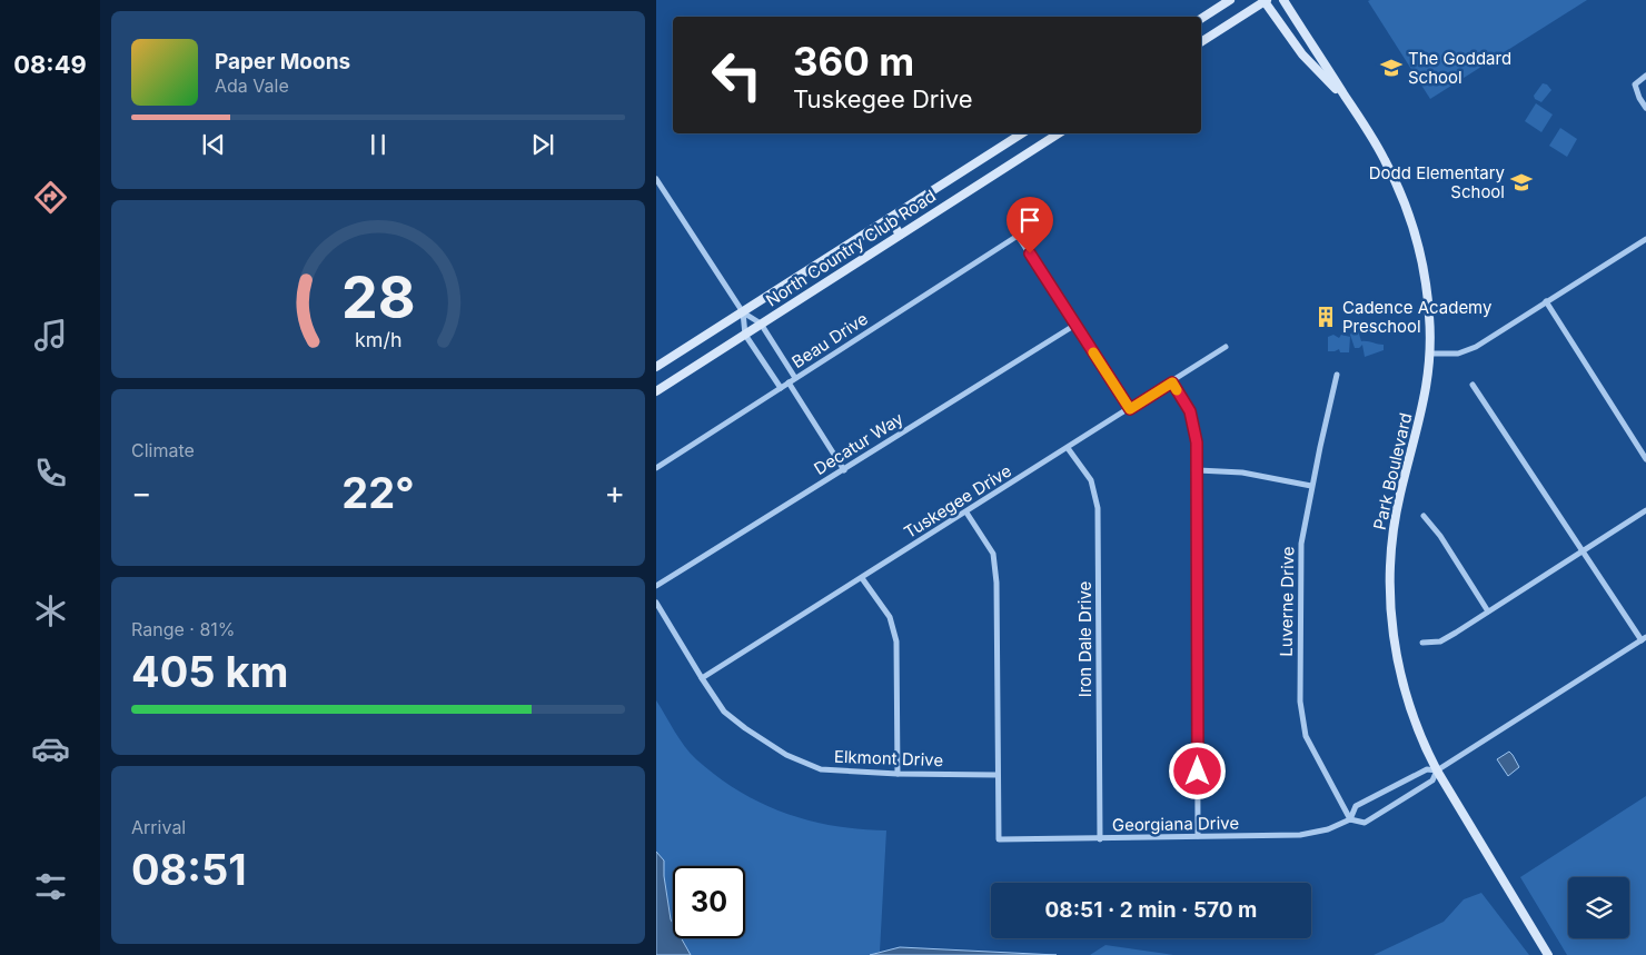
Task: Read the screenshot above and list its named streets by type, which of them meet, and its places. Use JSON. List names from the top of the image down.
{
  "streets": {
    "main road": ["North Country Club Road", "Park Boulevard"],
    "street": [
      "Beau Drive",
      "Decatur Way",
      "Tuskegee Drive",
      "Luverne Drive",
      "Iron Dale Drive",
      "Elkmont Drive",
      "Georgiana Drive"
    ]
  },
  "crossings": [
    ["Beau Drive", "Decatur Way"],
    ["Park Boulevard", "Georgiana Drive"],
    ["Tuskegee Drive", "Iron Dale Drive"],
    ["Tuskegee Drive", "Elkmont Drive"],
    ["Luverne Drive", "Georgiana Drive"],
    ["Iron Dale Drive", "Georgiana Drive"],
    ["Elkmont Drive", "Georgiana Drive"]
  ],
  "places": {
    "school or university": ["The Goddard School", "Dodd Elementary School"],
    "building": ["Cadence Academy Preschool"]
  },
  "page": {
    "tabs": "08:49",
    "turn": ["360 m", "Tuskegee Drive"],
    "song": ["Paper Moons", "Ada Vale"],
    "tile": [
      "Climate",
      ["Range · 81%", "405 km"],
      ["Arrival", "08:51"]
    ],
    "heat": ["−", "22°", "+"],
    "limit": "30",
    "trip": "08:51 · 2 min · 570 m",
    "gauge": ["28", "km/h"]
  }
}
